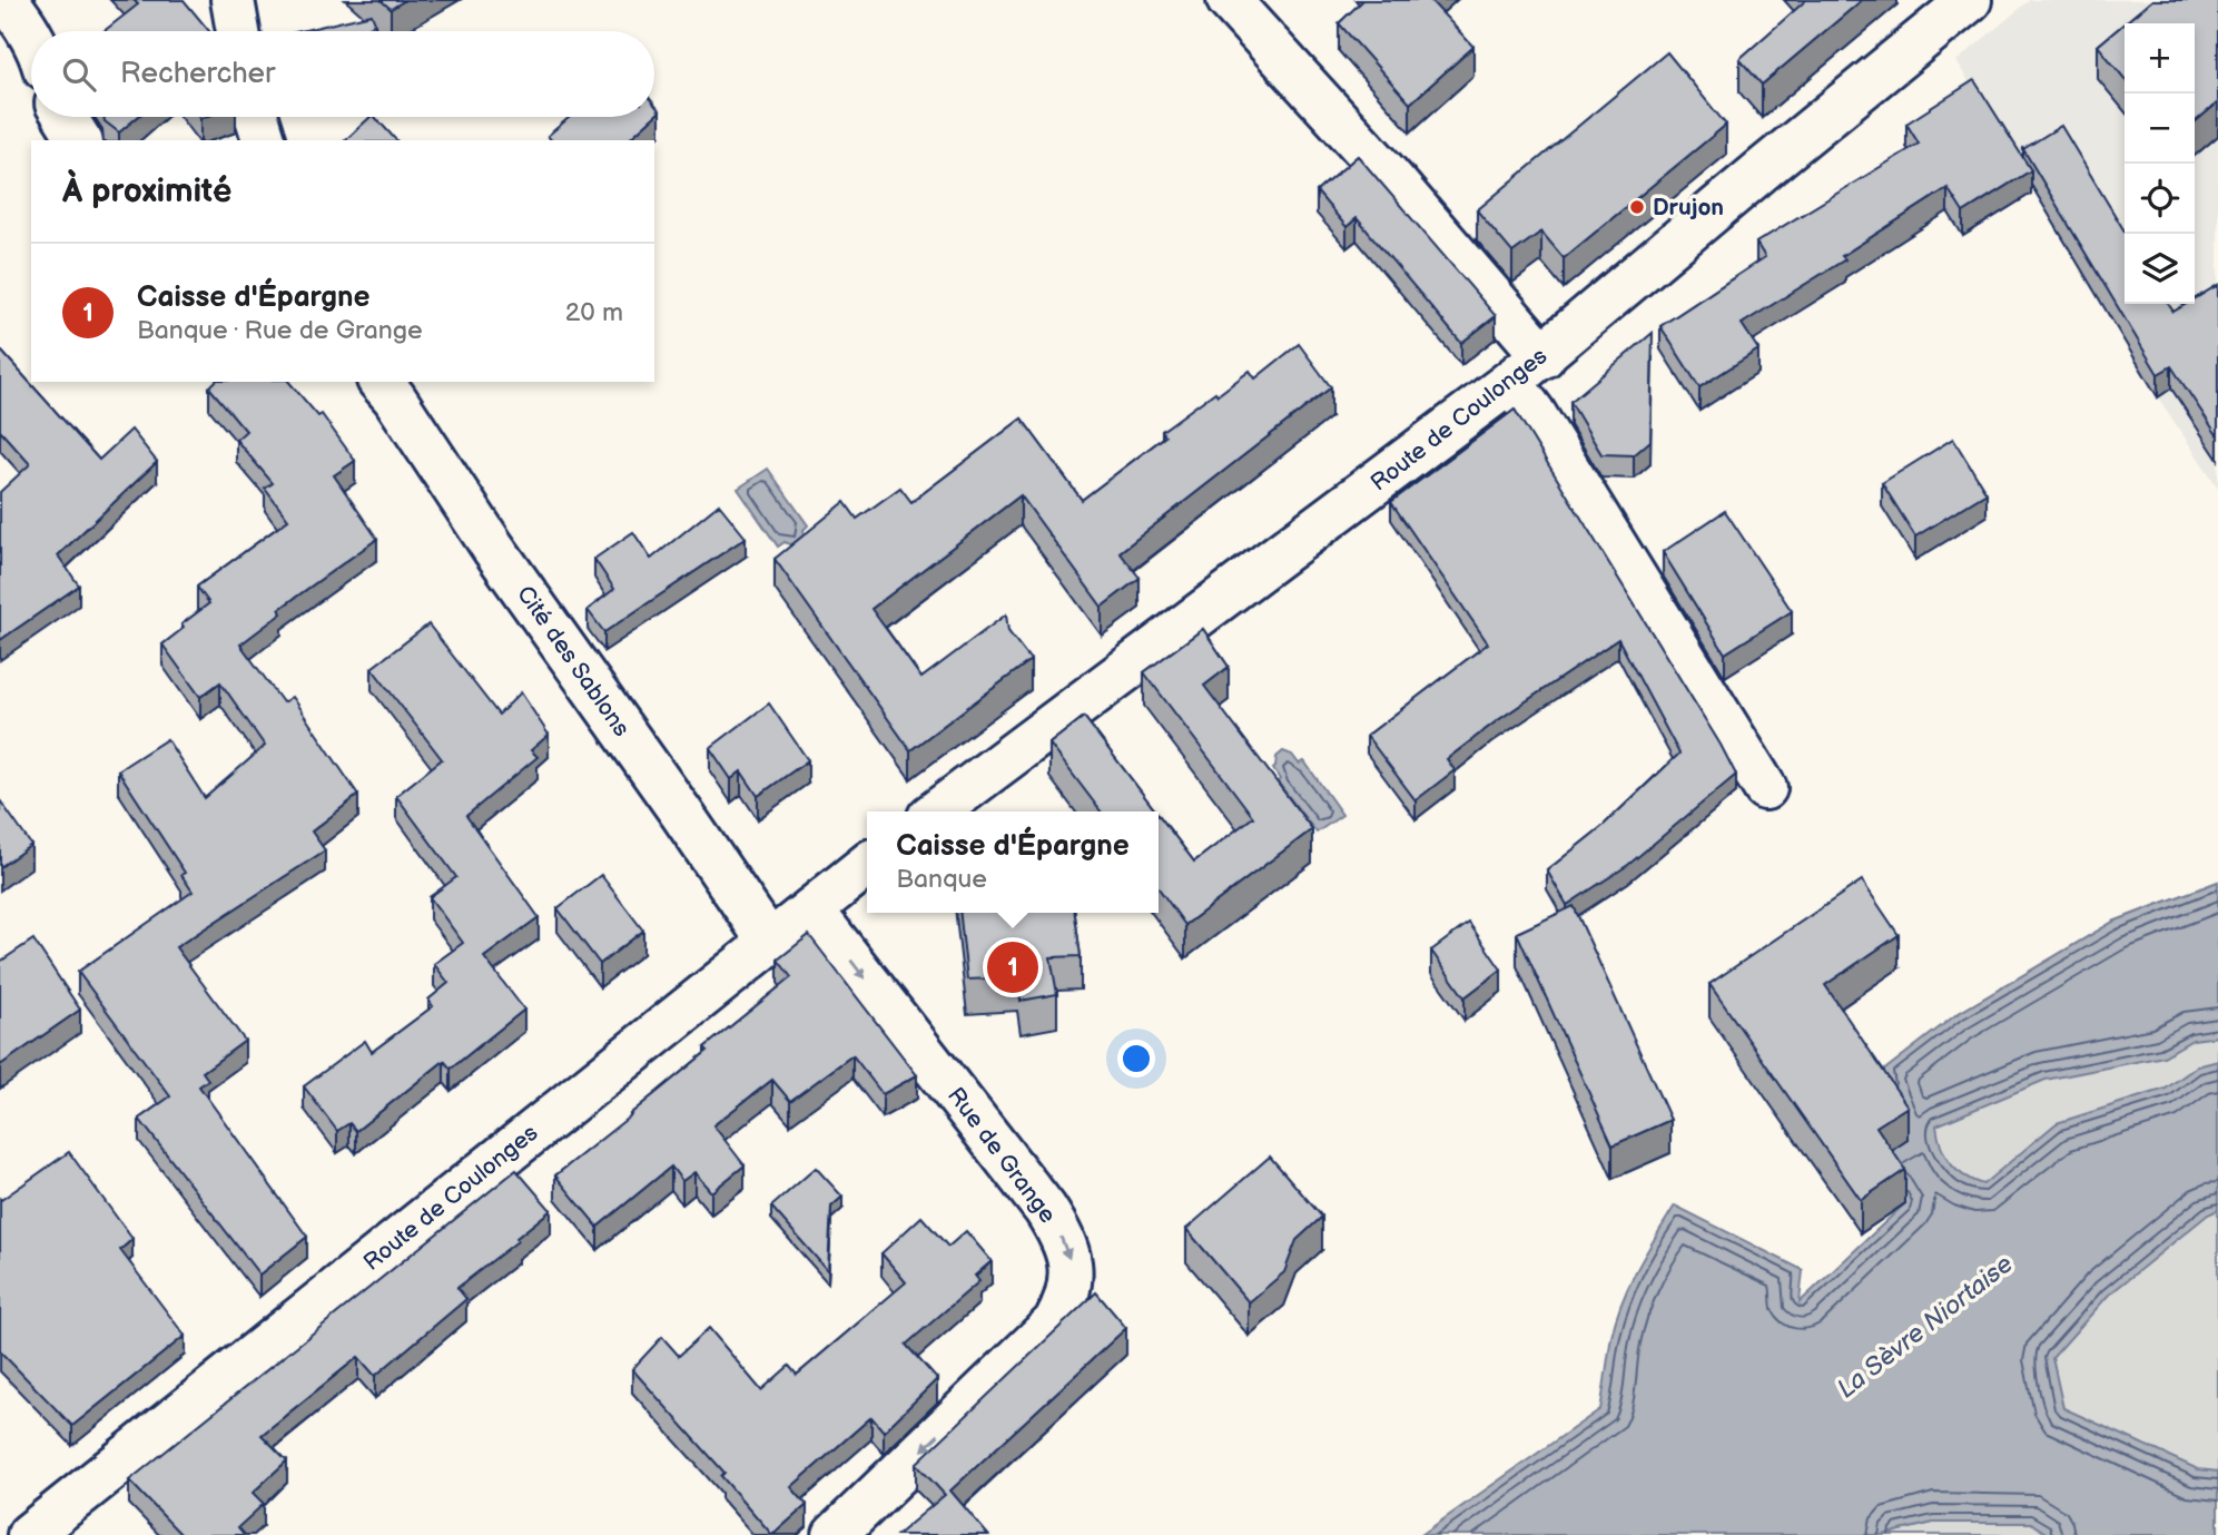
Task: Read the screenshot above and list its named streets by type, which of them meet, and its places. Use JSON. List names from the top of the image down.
{
  "streets": {
    "street": ["Route de Coulonges", "Cité des Sablons", "Rue de Grange"]
  },
  "crossings": [
    ["Route de Coulonges", "Cité des Sablons"],
    ["Route de Coulonges", "Rue de Grange"]
  ],
  "water": ["La Sèvre Niortaise"],
  "places": ["Drujon"],
  "page": {
    "map_buttons": ["+", "−"],
    "search": "Rechercher",
    "heading": "À proximité",
    "list": [
      {
        "mark": "1",
        "name": "Caisse d'Épargne",
        "note": "Banque · Rue de Grange",
        "value": "20 m"
      }
    ],
    "popup": ["Caisse d'Épargne", "Banque"],
    "pins": "1"
  }
}
